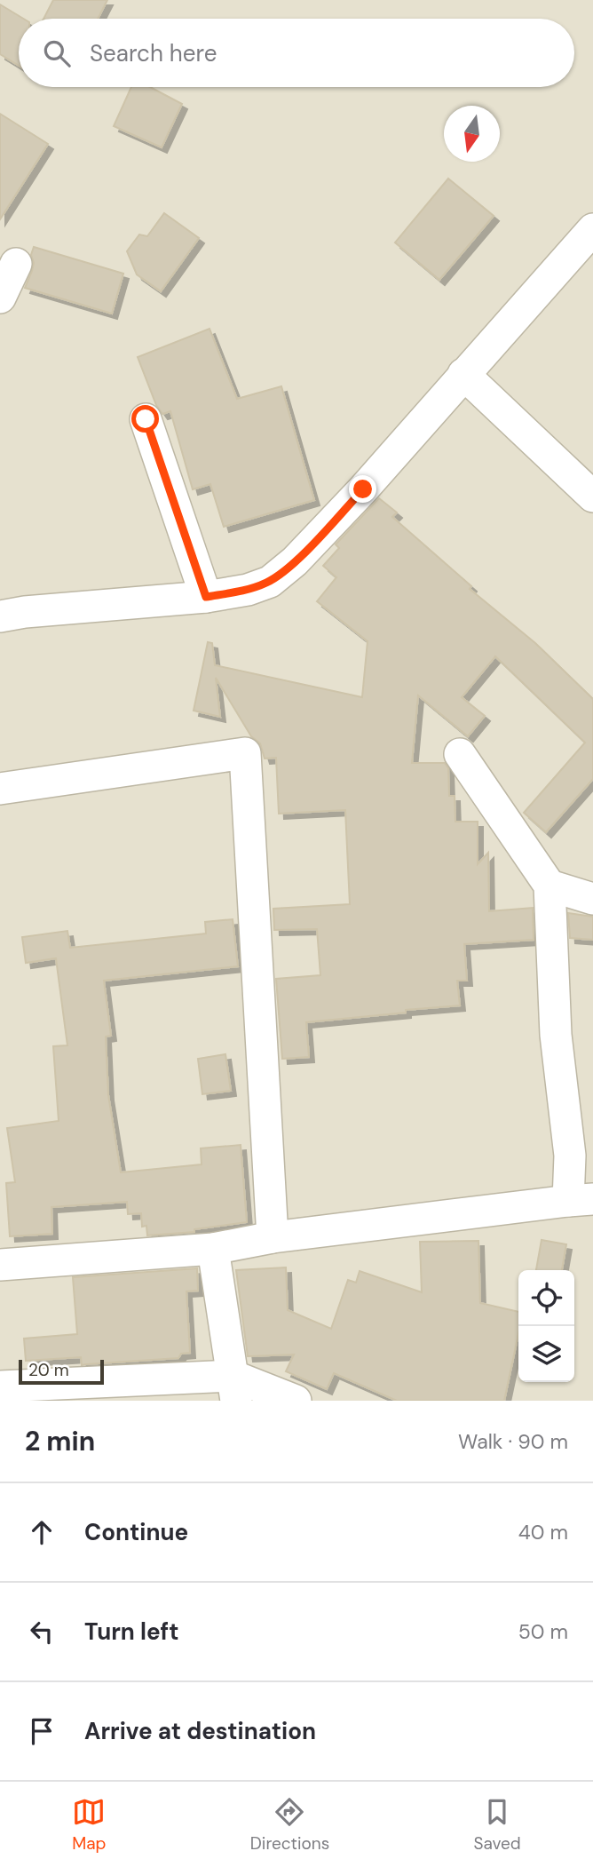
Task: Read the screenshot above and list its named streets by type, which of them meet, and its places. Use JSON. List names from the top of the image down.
{
  "scale_bar": "20 m",
  "north": "bottom",
  "page": {
    "search": "Search here",
    "scale": "20 m",
    "heading": ["2 min", "Walk · 90 m"],
    "list": [
      ["Continue", "40 m"],
      ["Turn left", "50 m"],
      "Arrive at destination"
    ],
    "nav": ["Map", "Directions", "Saved"]
  }
}
